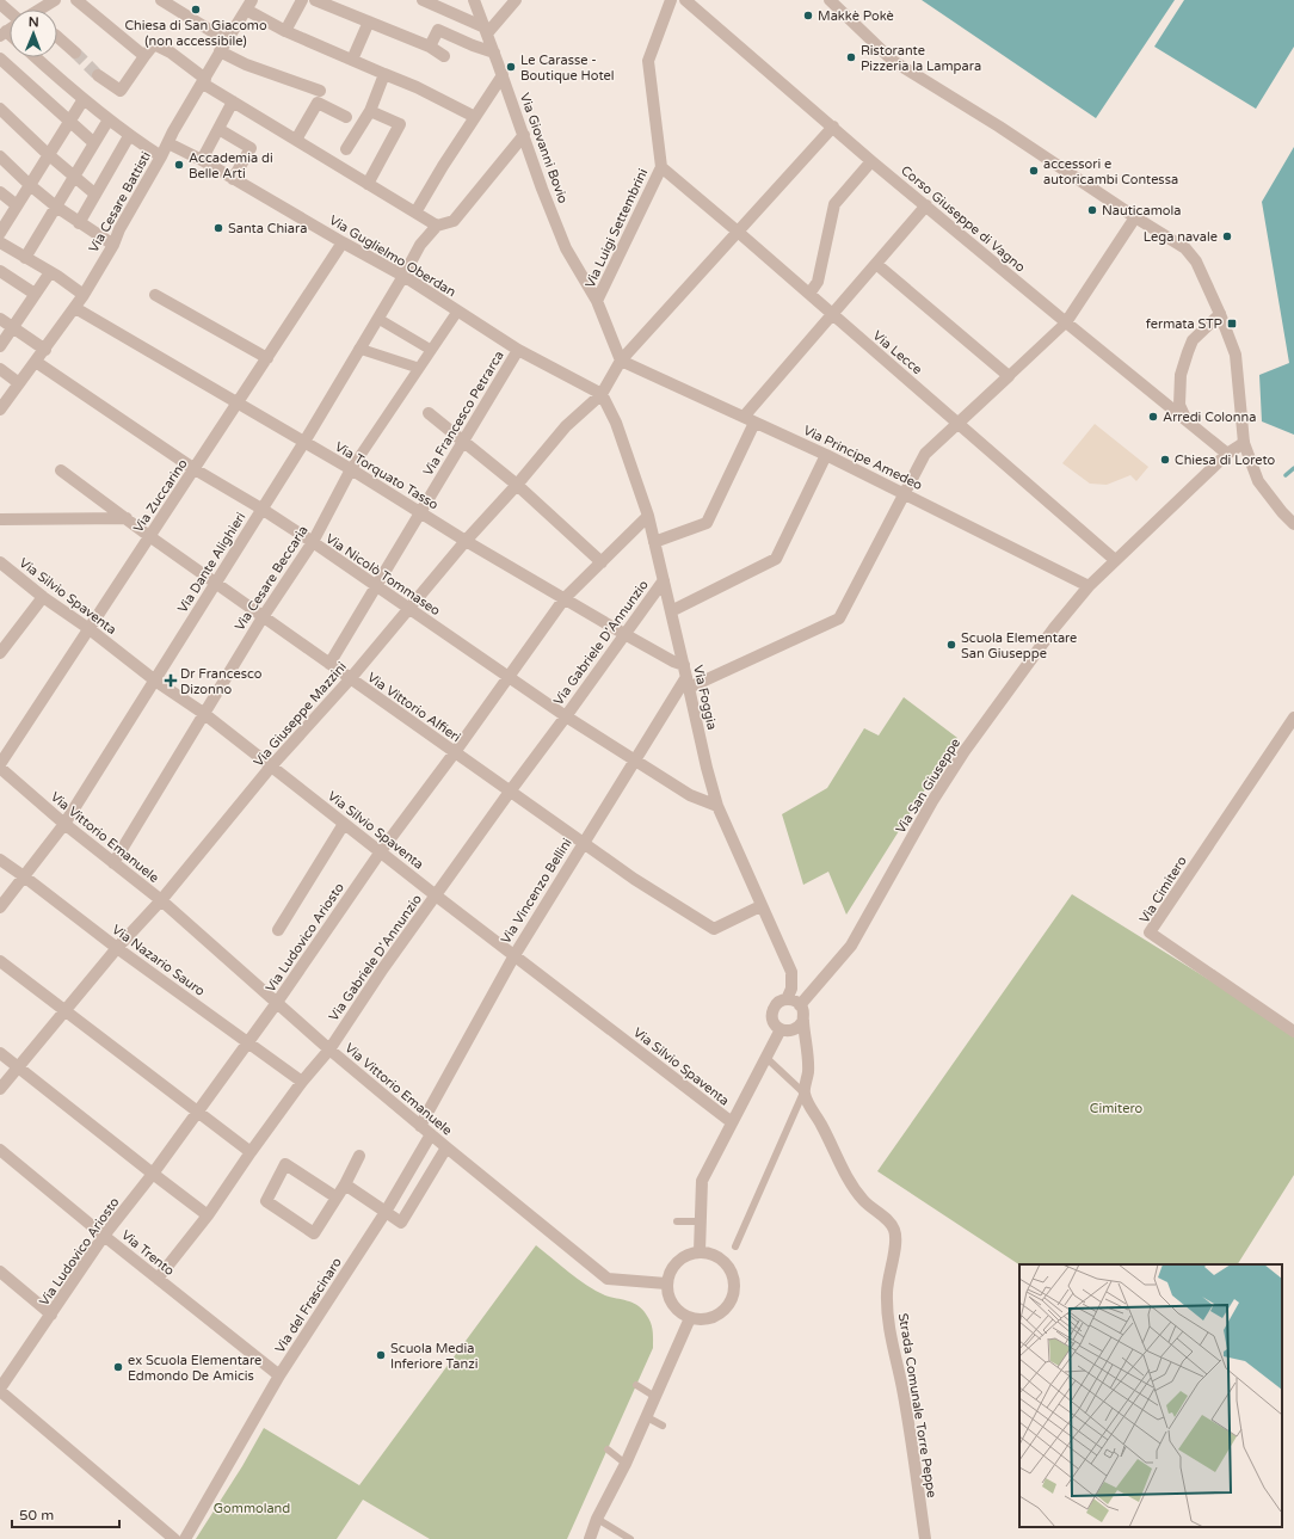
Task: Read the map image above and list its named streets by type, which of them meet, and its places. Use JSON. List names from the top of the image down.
{
  "streets": {
    "street": [
      "Via Giovanni Bovio",
      "Via Cesare Battisti",
      "Corso Giuseppe di Vagno",
      "Via Luigi Settembrini",
      "Via Guglielmo Oberdan",
      "Via Lecce",
      "Via Francesco Petrarca",
      "Via Principe Amedeo",
      "Via Torquato Tasso",
      "Via Zuccarino",
      "Via Dante Alighieri",
      "Via Nicolò Tommaseo",
      "Via Cesare Beccaria",
      "Via Silvio Spaventa",
      "Via Gabriele D'Annunzio",
      "Via Foggia",
      "Via Vittorio Alfieri",
      "Via Giuseppe Mazzini",
      "Via San Giuseppe",
      "Via Vittorio Emanuele",
      "Via Cimitero",
      "Via Vincenzo Bellini",
      "Via Ludovico Ariosto",
      "Via Nazario Sauro",
      "Via Trento",
      "Via del Frascinaro",
      "Strada Comunale Torre Peppe"
    ]
  },
  "crossings": [
    ["Via Giovanni Bovio", "Via Luigi Settembrini"],
    ["Via Giovanni Bovio", "Via Principe Amedeo"],
    ["Via Giovanni Bovio", "Via Giuseppe Mazzini"],
    ["Via Cesare Battisti", "Via Guglielmo Oberdan"],
    ["Via Cesare Battisti", "Via Torquato Tasso"],
    ["Via Cesare Battisti", "Via Nicolò Tommaseo"],
    ["Corso Giuseppe di Vagno", "Via Giuseppe Mazzini"],
    ["Corso Giuseppe di Vagno", "Via San Giuseppe"],
    ["Via Luigi Settembrini", "Via Lecce"],
    ["Via Guglielmo Oberdan", "Via Francesco Petrarca"],
    ["Via Guglielmo Oberdan", "Via Zuccarino"],
    ["Via Guglielmo Oberdan", "Via Dante Alighieri"],
    ["Via Guglielmo Oberdan", "Via Cesare Beccaria"],
    ["Via Guglielmo Oberdan", "Via Foggia"],
    ["Via Guglielmo Oberdan", "Via Giuseppe Mazzini"],
    ["Via Lecce", "Via Giuseppe Mazzini"],
    ["Via Lecce", "Via San Giuseppe"],
    ["Via Francesco Petrarca", "Via Torquato Tasso"],
    ["Via Francesco Petrarca", "Via Nicolò Tommaseo"],
    ["Via Francesco Petrarca", "Via Vittorio Alfieri"],
    ["Via Principe Amedeo", "Via Giuseppe Mazzini"],
    ["Via Principe Amedeo", "Via San Giuseppe"],
    ["Via Torquato Tasso", "Via Zuccarino"],
    ["Via Torquato Tasso", "Via Dante Alighieri"],
    ["Via Torquato Tasso", "Via Cesare Beccaria"],
    ["Via Torquato Tasso", "Via Gabriele D'Annunzio"],
    ["Via Torquato Tasso", "Via Foggia"],
    ["Via Torquato Tasso", "Via Giuseppe Mazzini"],
    ["Via Torquato Tasso", "Via Vincenzo Bellini"],
    ["Via Torquato Tasso", "Via Ludovico Ariosto"],
    ["Via Zuccarino", "Via Nicolò Tommaseo"],
    ["Via Zuccarino", "Via Silvio Spaventa"],
    ["Via Zuccarino", "Via Vittorio Alfieri"],
    ["Via Dante Alighieri", "Via Nicolò Tommaseo"],
    ["Via Dante Alighieri", "Via Silvio Spaventa"],
    ["Via Dante Alighieri", "Via Vittorio Alfieri"],
    ["Via Dante Alighieri", "Via Vittorio Emanuele"],
    ["Via Dante Alighieri", "Via Nazario Sauro"],
    ["Via Nicolò Tommaseo", "Via Cesare Beccaria"],
    ["Via Nicolò Tommaseo", "Via Gabriele D'Annunzio"],
    ["Via Nicolò Tommaseo", "Via Foggia"],
    ["Via Nicolò Tommaseo", "Via Giuseppe Mazzini"],
    ["Via Nicolò Tommaseo", "Via Vincenzo Bellini"],
    ["Via Nicolò Tommaseo", "Via Ludovico Ariosto"],
    ["Via Cesare Beccaria", "Via Silvio Spaventa"],
    ["Via Cesare Beccaria", "Via Vittorio Alfieri"],
    ["Via Cesare Beccaria", "Via Vittorio Emanuele"],
    ["Via Silvio Spaventa", "Via Gabriele D'Annunzio"],
    ["Via Silvio Spaventa", "Via Giuseppe Mazzini"],
    ["Via Silvio Spaventa", "Via Vincenzo Bellini"],
    ["Via Silvio Spaventa", "Via Ludovico Ariosto"],
    ["Via Gabriele D'Annunzio", "Via Foggia"],
    ["Via Gabriele D'Annunzio", "Via Vittorio Alfieri"],
    ["Via Gabriele D'Annunzio", "Via Vittorio Emanuele"],
    ["Via Gabriele D'Annunzio", "Via Nazario Sauro"],
    ["Via Gabriele D'Annunzio", "Via Trento"],
    ["Via Foggia", "Via Vittorio Alfieri"],
    ["Via Foggia", "Via Giuseppe Mazzini"],
    ["Via Foggia", "Via San Giuseppe"],
    ["Via Foggia", "Via Vincenzo Bellini"],
    ["Via Foggia", "Via Ludovico Ariosto"],
    ["Via Vittorio Alfieri", "Via Giuseppe Mazzini"],
    ["Via Vittorio Alfieri", "Via Vincenzo Bellini"],
    ["Via Vittorio Alfieri", "Via Ludovico Ariosto"],
    ["Via Giuseppe Mazzini", "Via Vittorio Emanuele"],
    ["Via Giuseppe Mazzini", "Via Nazario Sauro"],
    ["Via Vittorio Emanuele", "Via Vincenzo Bellini"],
    ["Via Vittorio Emanuele", "Via Ludovico Ariosto"],
    ["Via Vittorio Emanuele", "Via del Frascinaro"],
    ["Via Ludovico Ariosto", "Via Nazario Sauro"],
    ["Via Ludovico Ariosto", "Via Trento"],
    ["Via Trento", "Via del Frascinaro"]
  ],
  "parks": ["Cimitero", "Gommoland"],
  "places": {
    "other": [
      "Chiesa di San Giacomo (non accessibile)",
      "Makkè Pokè",
      "Ristorante Pizzeria la Lampara",
      "Le Carasse - Boutique Hotel",
      "Accademia di Belle Arti",
      "accessori e autoricambi Contessa",
      "Nauticamola",
      "Santa Chiara",
      "Lega navale",
      "Arredi Colonna",
      "Chiesa di Loreto",
      "Scuola Elementare San Giuseppe",
      "Scuola Media Inferiore Tanzi",
      "ex Scuola Elementare Edmondo De Amicis"
    ],
    "transit": ["fermata STP"],
    "health": ["Dr Francesco Dizonno"]
  },
  "scale_bar": "50 m",
  "north": "top"
}
